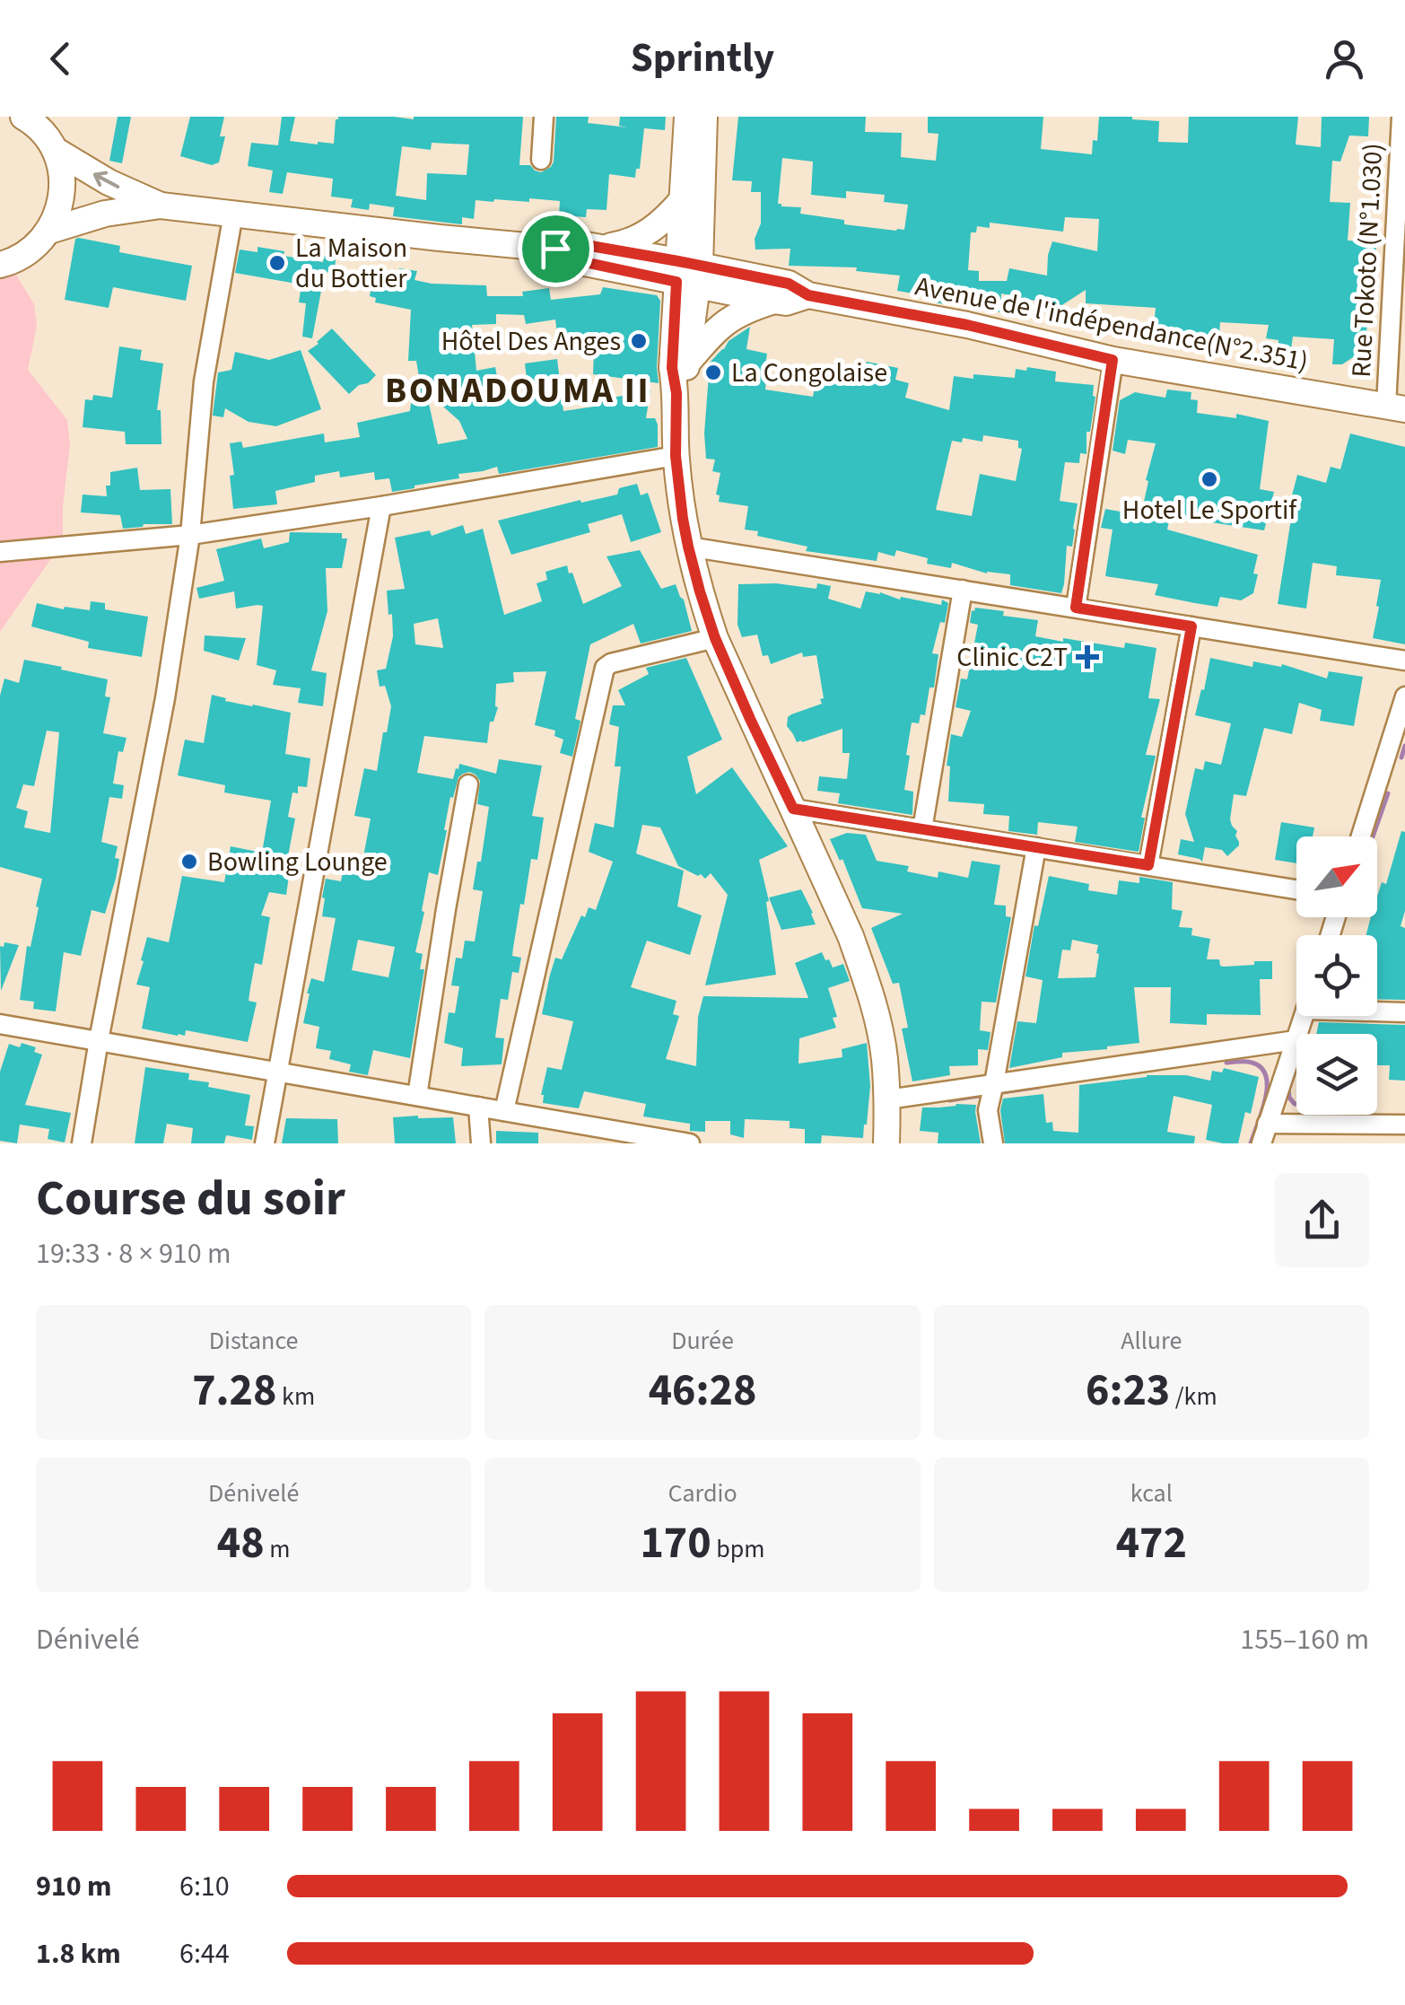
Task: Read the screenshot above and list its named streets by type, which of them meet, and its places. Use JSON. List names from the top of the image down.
{
  "streets": {
    "main road": ["Avenue de l'indépendance(N°2.351)"],
    "street": ["Rue Tokoto (N°1.030)"]
  },
  "crossings": [
    ["Rue Tokoto (N°1.030)", "Avenue de l'indépendance(N°2.351)"]
  ],
  "districts": ["BONADOUMA II"],
  "places": {
    "other": [
      "La Maison du Bottier",
      "Hôtel Des Anges",
      "La Congolaise",
      "Hotel Le Sportif",
      "Bowling Lounge"
    ],
    "health": ["Clinic C2T"]
  },
  "north": "top right",
  "page": {
    "header": "Sprintly",
    "heading": ["Course du soir", "19:33 · 8 × 910 m"],
    "stats": [
      ["Distance", "7.28 km"],
      ["Durée", "46:28"],
      ["Allure", "6:23 /km"],
      ["Dénivelé", "48 m"],
      ["Cardio", "170 bpm"],
      ["kcal", "472"]
    ],
    "chart": ["Dénivelé", "155–160 m"],
    "list": [
      {
        "name": "910 m",
        "note": "6:10"
      },
      {
        "name": "1.8 km",
        "note": "6:44"
      }
    ]
  }
}
